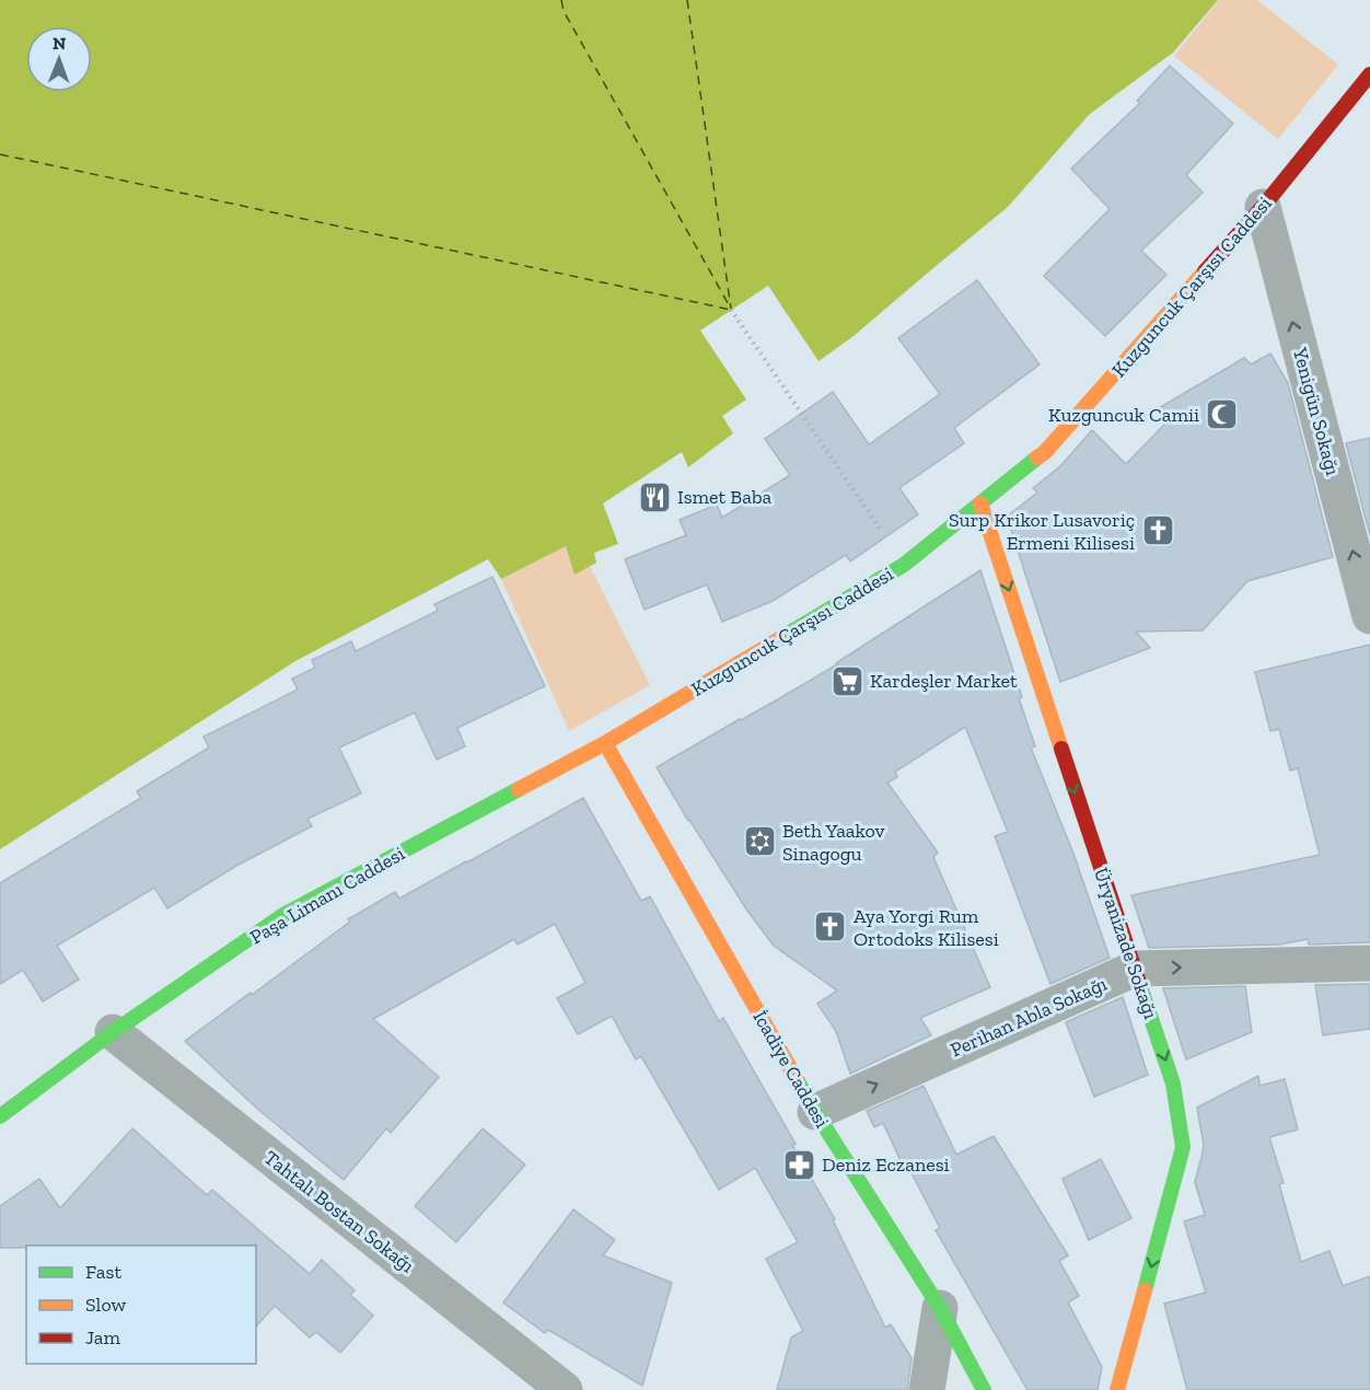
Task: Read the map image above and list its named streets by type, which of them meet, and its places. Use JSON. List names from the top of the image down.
{
  "streets": {
    "main road": [
      "Kuzguncuk Çarşısı Caddesi",
      "Paşa Limanı Caddesi",
      "Üryanizade Sokağı",
      "İcadiye Caddesi"
    ],
    "street": ["Yenigün Sokağı", "Perihan Abla Sokağı", "Tahtalı Bostan Sokağı"]
  },
  "crossings": [
    ["Kuzguncuk Çarşısı Caddesi", "Yenigün Sokağı"],
    ["Kuzguncuk Çarşısı Caddesi", "Paşa Limanı Caddesi"],
    ["Kuzguncuk Çarşısı Caddesi", "Üryanizade Sokağı"],
    ["Kuzguncuk Çarşısı Caddesi", "İcadiye Caddesi"],
    ["Paşa Limanı Caddesi", "İcadiye Caddesi"],
    ["Paşa Limanı Caddesi", "Tahtalı Bostan Sokağı"],
    ["Üryanizade Sokağı", "Perihan Abla Sokağı"],
    ["Perihan Abla Sokağı", "İcadiye Caddesi"]
  ],
  "one_way": ["Yenigün Sokağı", "Üryanizade Sokağı", "Perihan Abla Sokağı"],
  "places": {
    "mosque": ["Kuzguncuk Camii"],
    "restaurant": ["Ismet Baba"],
    "church": ["Surp Krikor Lusavoriç Ermeni Kilisesi", "Aya Yorgi Rum Ortodoks Kilisesi"],
    "supermarket": ["Kardeşler Market"],
    "synagogue": ["Beth Yaakov Sinagogu"],
    "pharmacy": ["Deniz Eczanesi"]
  },
  "legend": ["Fast", "Slow", "Jam"],
  "north": "top"
}
